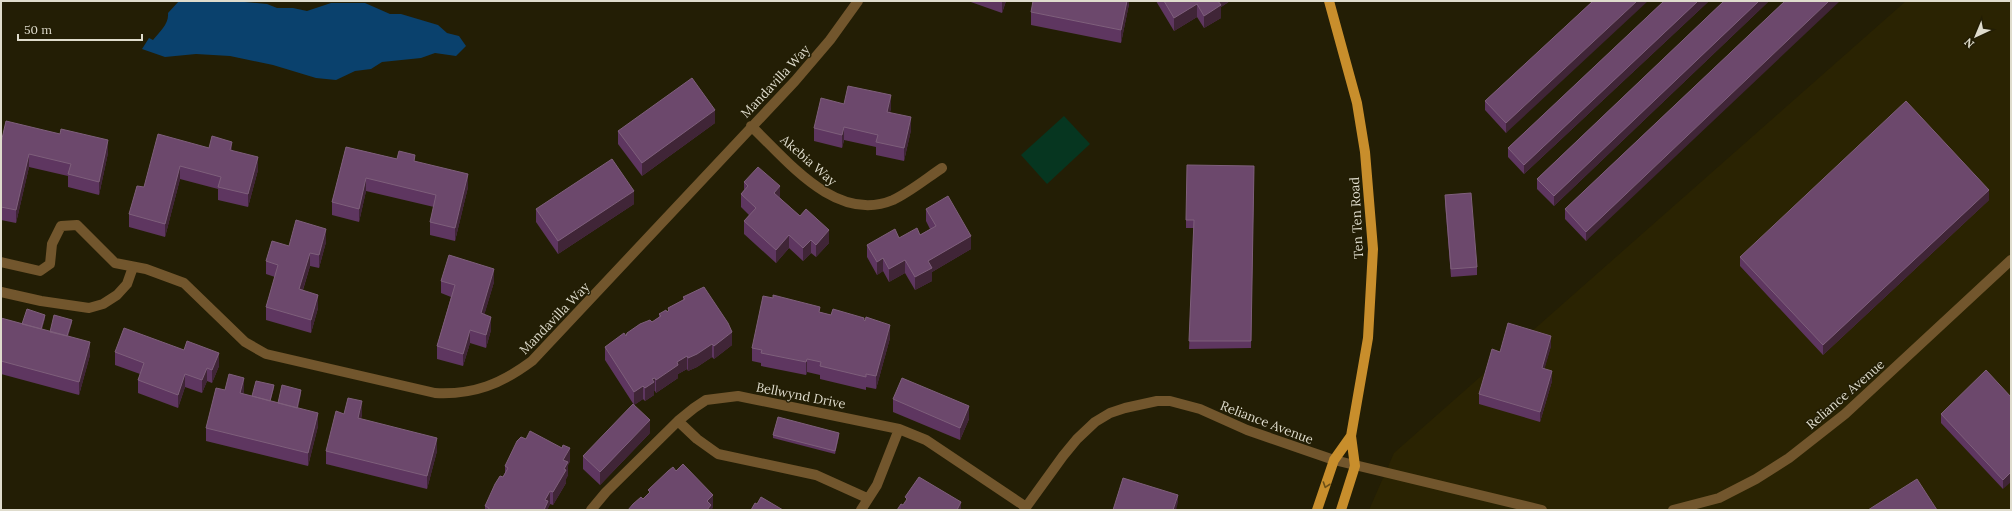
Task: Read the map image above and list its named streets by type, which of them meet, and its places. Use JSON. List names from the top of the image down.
{
  "streets": {
    "main road": ["Ten Ten Road"],
    "street": [
      "Mandavilla Way",
      "Akebia Way",
      "Reliance Avenue",
      "Bellwynd Drive"
    ]
  },
  "crossings": [
    ["Mandavilla Way", "Akebia Way"],
    ["Ten Ten Road", "Reliance Avenue"],
    ["Reliance Avenue", "Bellwynd Drive"]
  ],
  "scale_bar": "50 m",
  "north": "bottom left"
}
